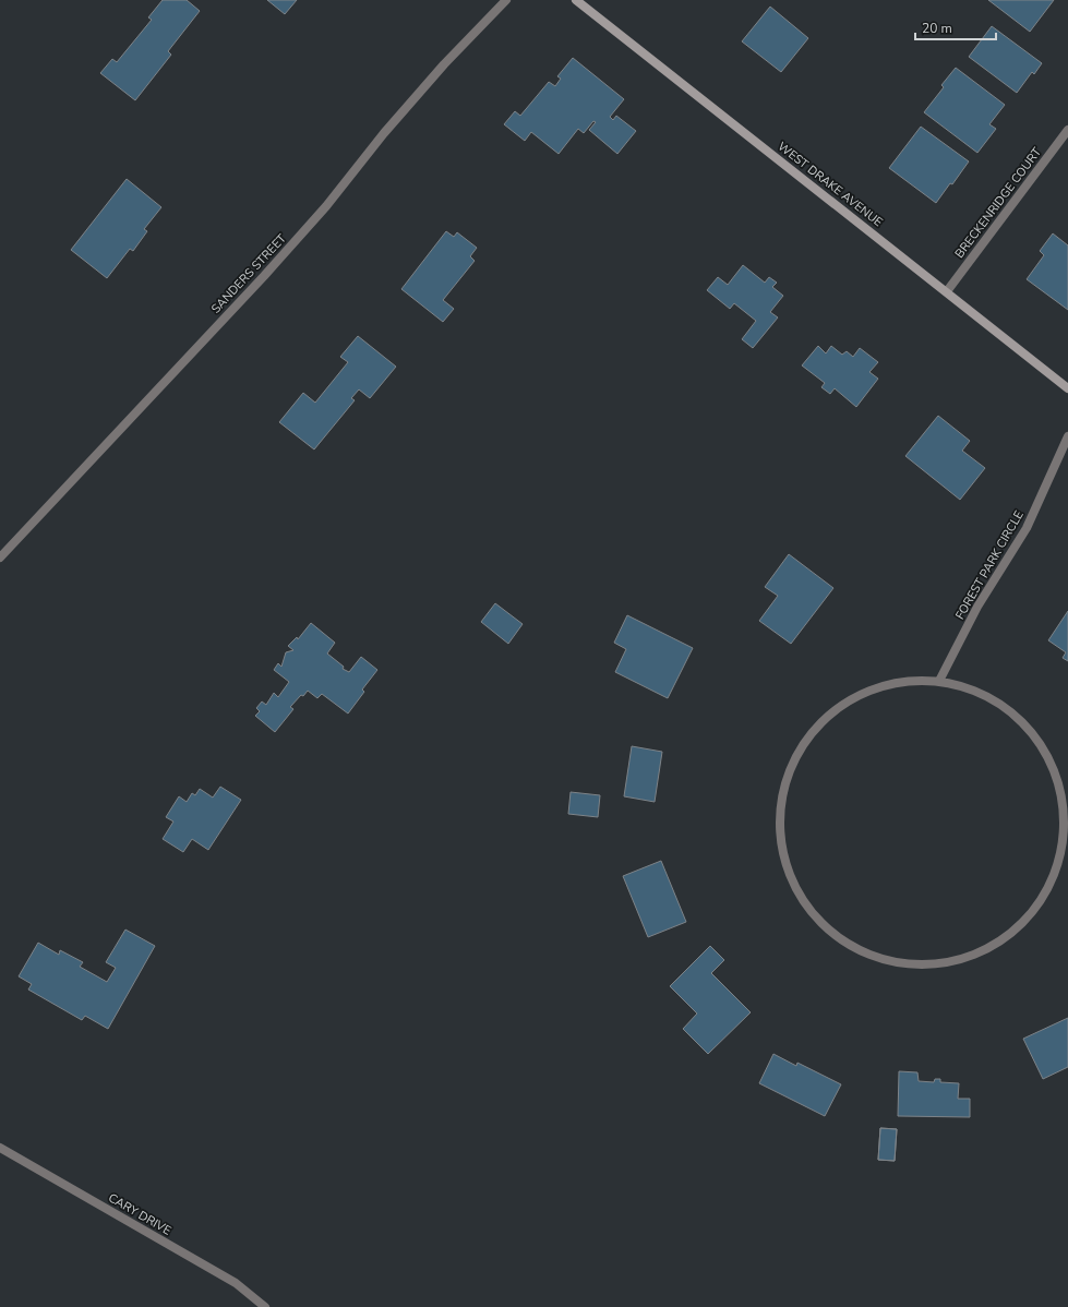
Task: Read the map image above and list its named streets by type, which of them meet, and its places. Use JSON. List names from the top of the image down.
{
  "streets": {
    "street": [
      "WEST DRAKE AVENUE",
      "BRECKENRIDGE COURT",
      "SANDERS STREET",
      "FOREST PARK CIRCLE",
      "CARY DRIVE"
    ]
  },
  "crossings": [
    ["WEST DRAKE AVENUE", "BRECKENRIDGE COURT"]
  ],
  "scale_bar": "20 m"
}
